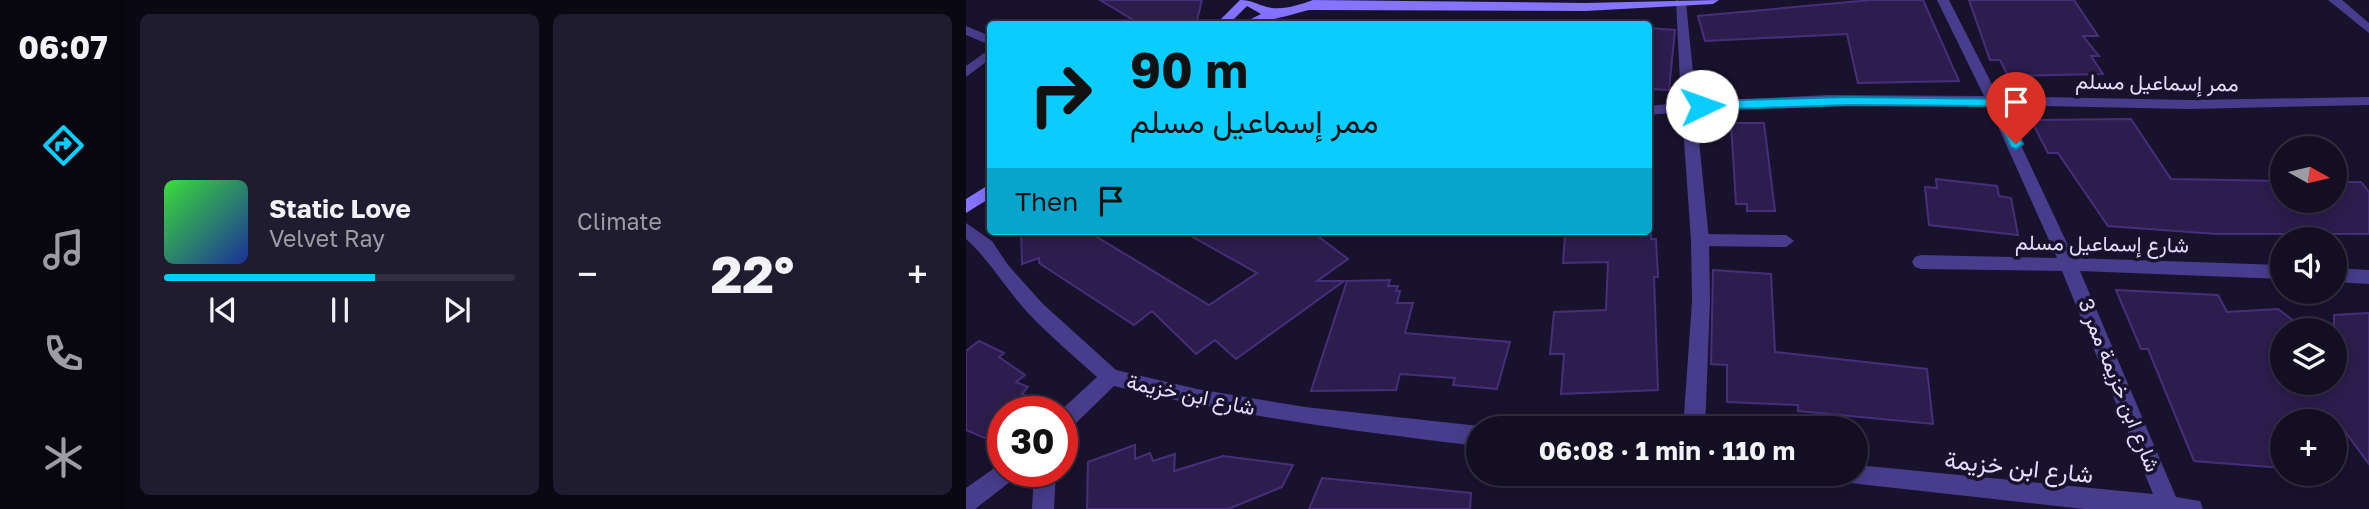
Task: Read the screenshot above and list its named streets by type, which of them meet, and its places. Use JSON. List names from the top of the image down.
{
  "streets": {
    "street": [
      "ممر إسماعيل مسلم",
      "شارع إسماعيل مسلم",
      "شارع ابن خزيمة ممر 3",
      "شارع ابن خزيمة"
    ]
  },
  "crossings": [
    ["شارع إسماعيل مسلم", "شارع ابن خزيمة ممر 3"],
    ["شارع ابن خزيمة ممر 3", "شارع ابن خزيمة"]
  ],
  "north": "right",
  "page": {
    "tabs": "06:07",
    "tile": "Climate",
    "turn": ["90 m", "ممر إسماعيل مسلم"],
    "map_buttons": "+",
    "then": "Then",
    "song": ["Static Love", "Velvet Ray"],
    "heat": ["−", "22°", "+"],
    "limit": "30",
    "trip": "06:08 · 1 min · 110 m"
  }
}
